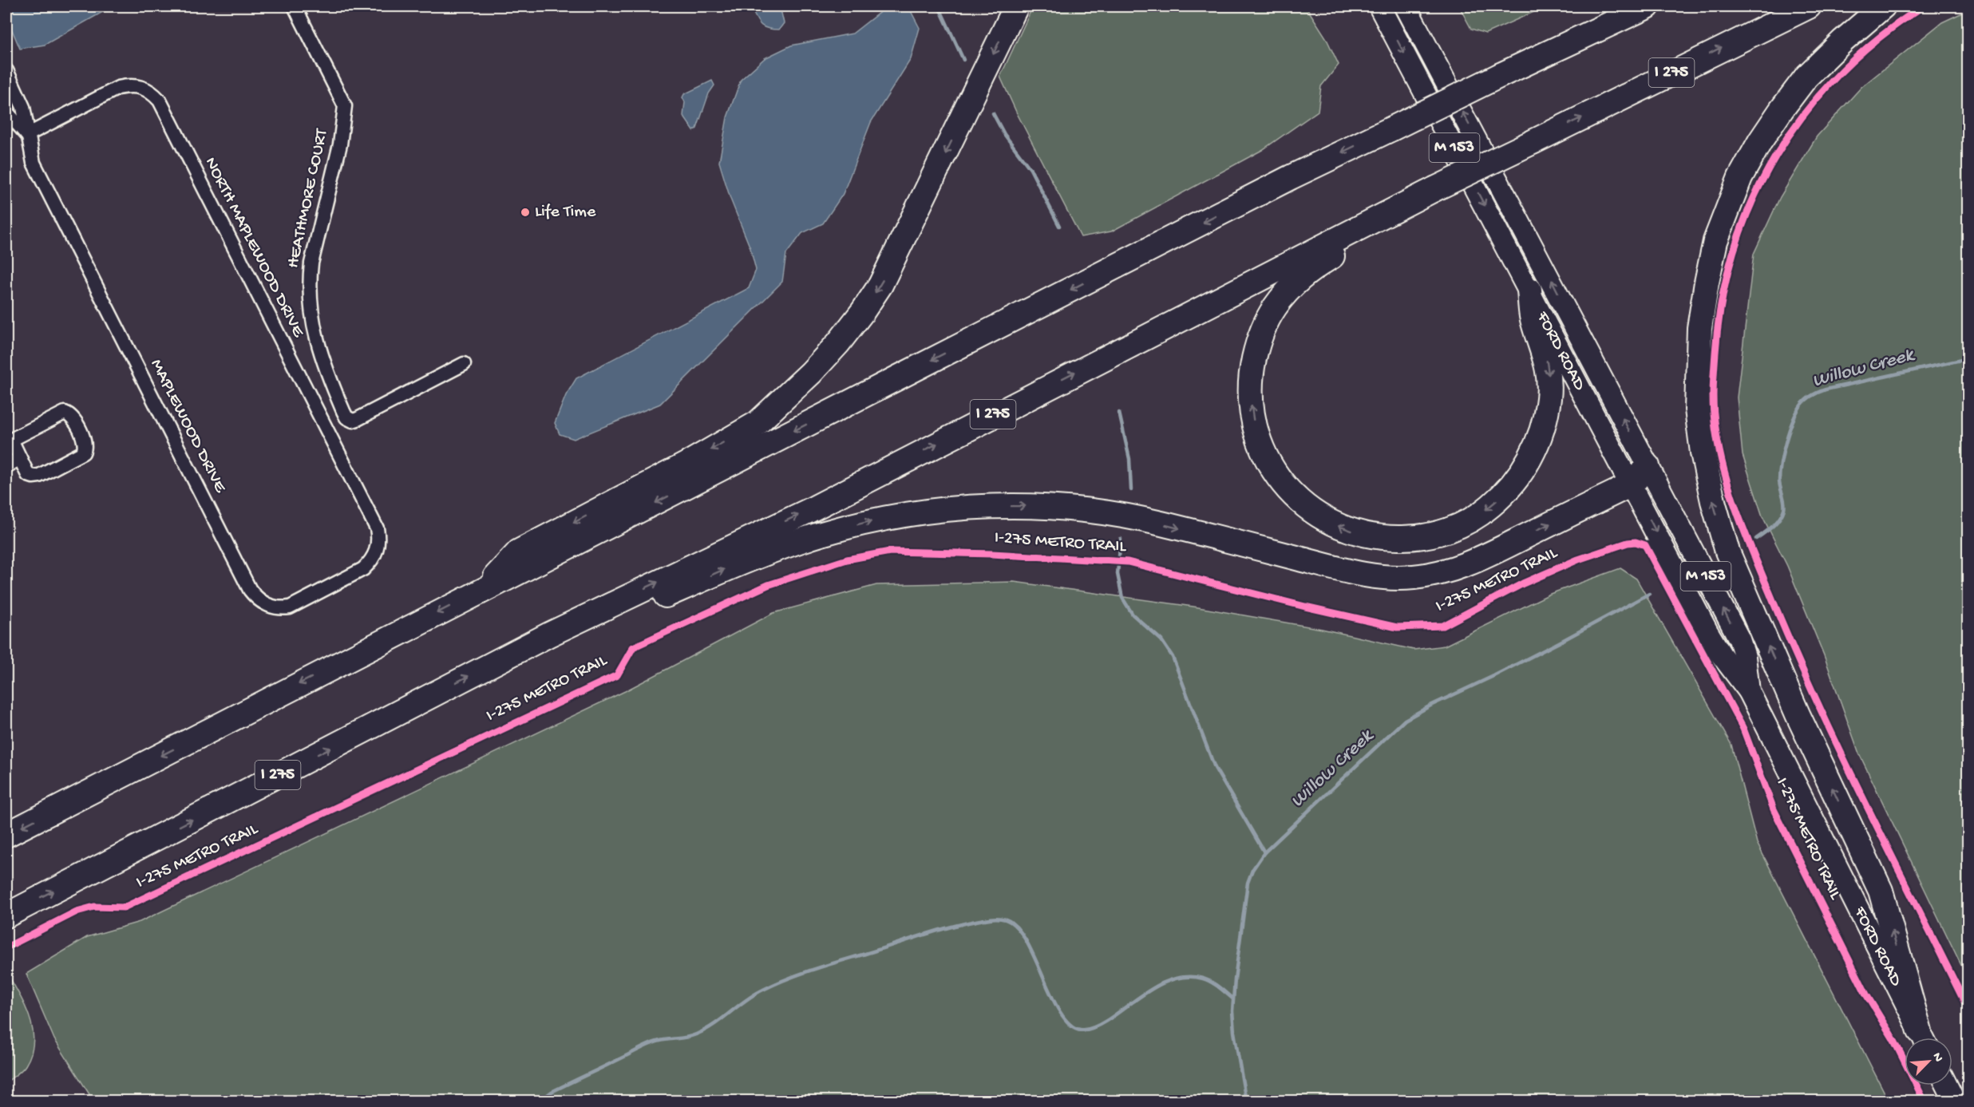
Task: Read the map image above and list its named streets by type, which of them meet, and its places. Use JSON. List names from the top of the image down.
{
  "streets": {
    "highway": ["I 275"],
    "main road": ["M 153", "FORD ROAD"],
    "street": ["HEATHMORE COURT", "NORTH MAPLEWOOD DRIVE", "MAPLEWOOD DRIVE"],
    "cycle path": ["I-275 METRO TRAIL"]
  },
  "crossings": [
    ["NORTH MAPLEWOOD DRIVE", "MAPLEWOOD DRIVE"]
  ],
  "water": ["Willow Creek"],
  "places": ["Life Time"],
  "north": "top right"
}
